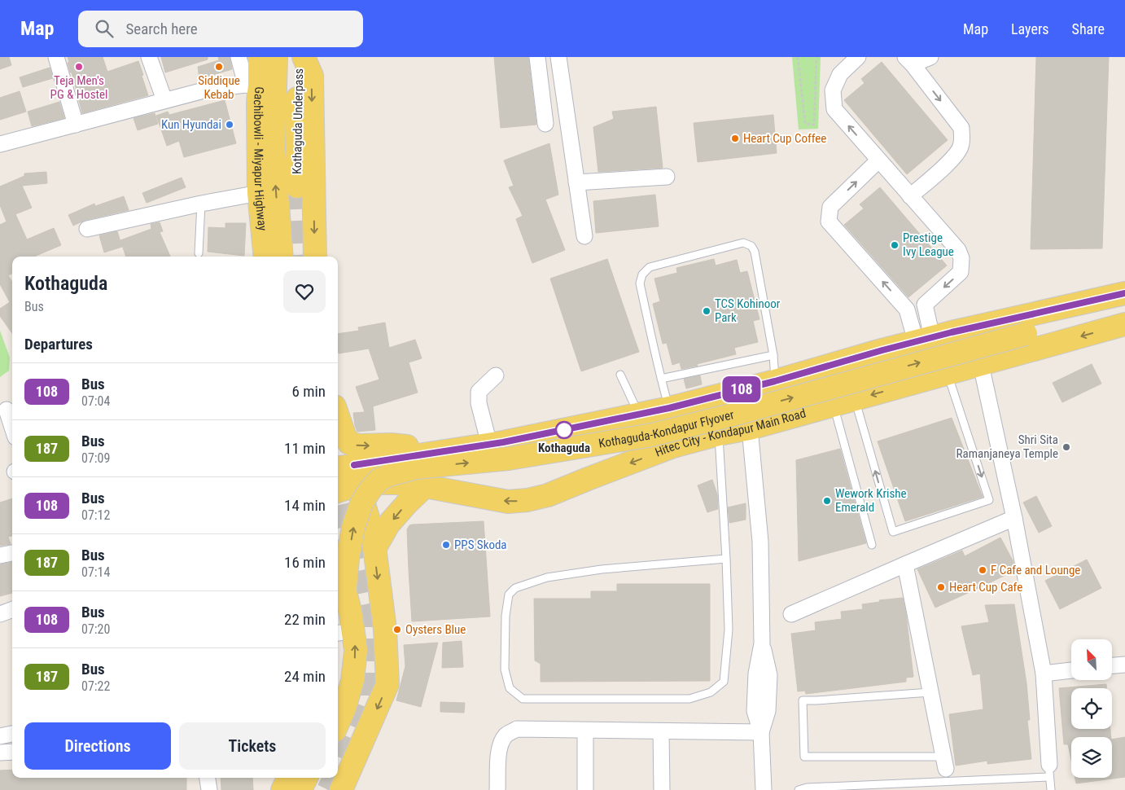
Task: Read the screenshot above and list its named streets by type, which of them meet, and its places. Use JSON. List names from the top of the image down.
{
  "streets": {
    "main road": [
      "Kothaguda Underpass",
      "Gachibowli - Miyapur Highway",
      "Kothaguda-Kondapur Flyover",
      "Hitec City - Kondapur Main Road"
    ]
  },
  "crossings": [
    ["Kothaguda-Kondapur Flyover", "Hitec City - Kondapur Main Road"]
  ],
  "one_way": ["Kothaguda-Kondapur Flyover"],
  "places": [
    "Teja Men's PG & Hostel",
    "Siddique Kebab",
    "Kun Hyundai",
    "Heart Cup Coffee",
    "Prestige Ivy League",
    "TCS Kohinoor Park",
    "Kothaguda",
    "Shri Sita Ramanjaneya Temple",
    "Wework Krishe Emerald",
    "PPS Skoda",
    "F Cafe and Lounge",
    "Heart Cup Cafe",
    "Oysters Blue"
  ],
  "lines": ["bus line 108"],
  "north": "top left",
  "page": {
    "header": "Map",
    "search": "Search here",
    "nav": ["Map", "Layers", "Share"],
    "on_map": "108",
    "heading": [
      ["Kothaguda", "Bus"],
      "Departures"
    ],
    "list": [
      {
        "mark": "108",
        "name": "Bus",
        "note": "07:04",
        "value": "6 min"
      },
      {
        "mark": "187",
        "name": "Bus",
        "note": "07:09",
        "value": "11 min"
      },
      {
        "mark": "108",
        "name": "Bus",
        "note": "07:12",
        "value": "14 min"
      },
      {
        "mark": "187",
        "name": "Bus",
        "note": "07:14",
        "value": "16 min"
      },
      {
        "mark": "108",
        "name": "Bus",
        "note": "07:20",
        "value": "22 min"
      },
      {
        "mark": "187",
        "name": "Bus",
        "note": "07:22",
        "value": "24 min"
      }
    ],
    "buttons": ["Directions", "Tickets"]
  }
}
